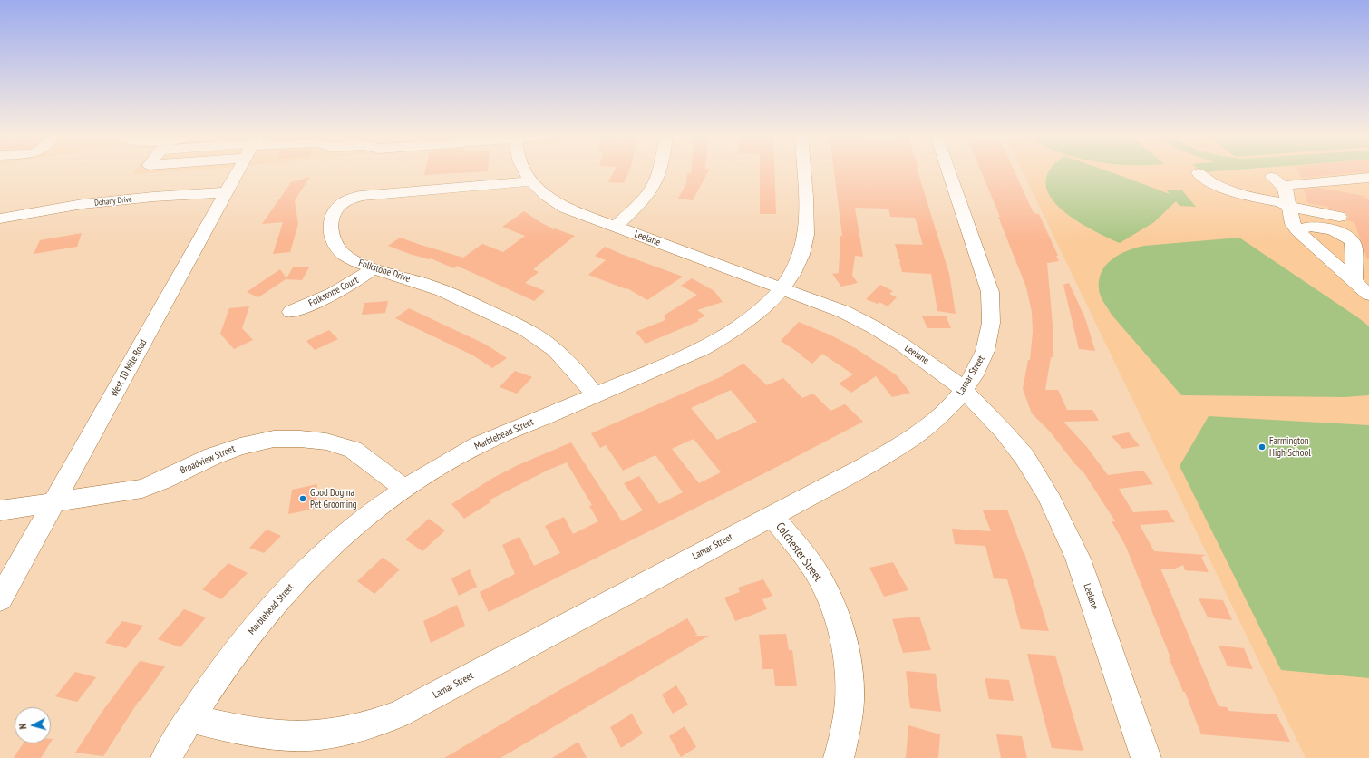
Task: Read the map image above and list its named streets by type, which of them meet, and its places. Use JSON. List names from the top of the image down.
{
  "streets": {
    "street": [
      "Dohany Drive",
      "Leelane",
      "Folkstone Drive",
      "Folkstone Court",
      "West 10 Mile Road",
      "Lamar Street",
      "Marblehead Street",
      "Broadview Street",
      "Colchester Street"
    ]
  },
  "crossings": [
    ["Dohany Drive", "West 10 Mile Road"],
    ["Leelane", "Folkstone Drive"],
    ["Leelane", "Lamar Street"],
    ["Leelane", "Marblehead Street"],
    ["Folkstone Drive", "Folkstone Court"],
    ["Folkstone Drive", "Marblehead Street"],
    ["West 10 Mile Road", "Broadview Street"],
    ["Lamar Street", "Marblehead Street"],
    ["Lamar Street", "Colchester Street"],
    ["Marblehead Street", "Broadview Street"]
  ],
  "places": ["Farmington High School", "Good Dogma Pet Grooming"],
  "north": "left"
}
